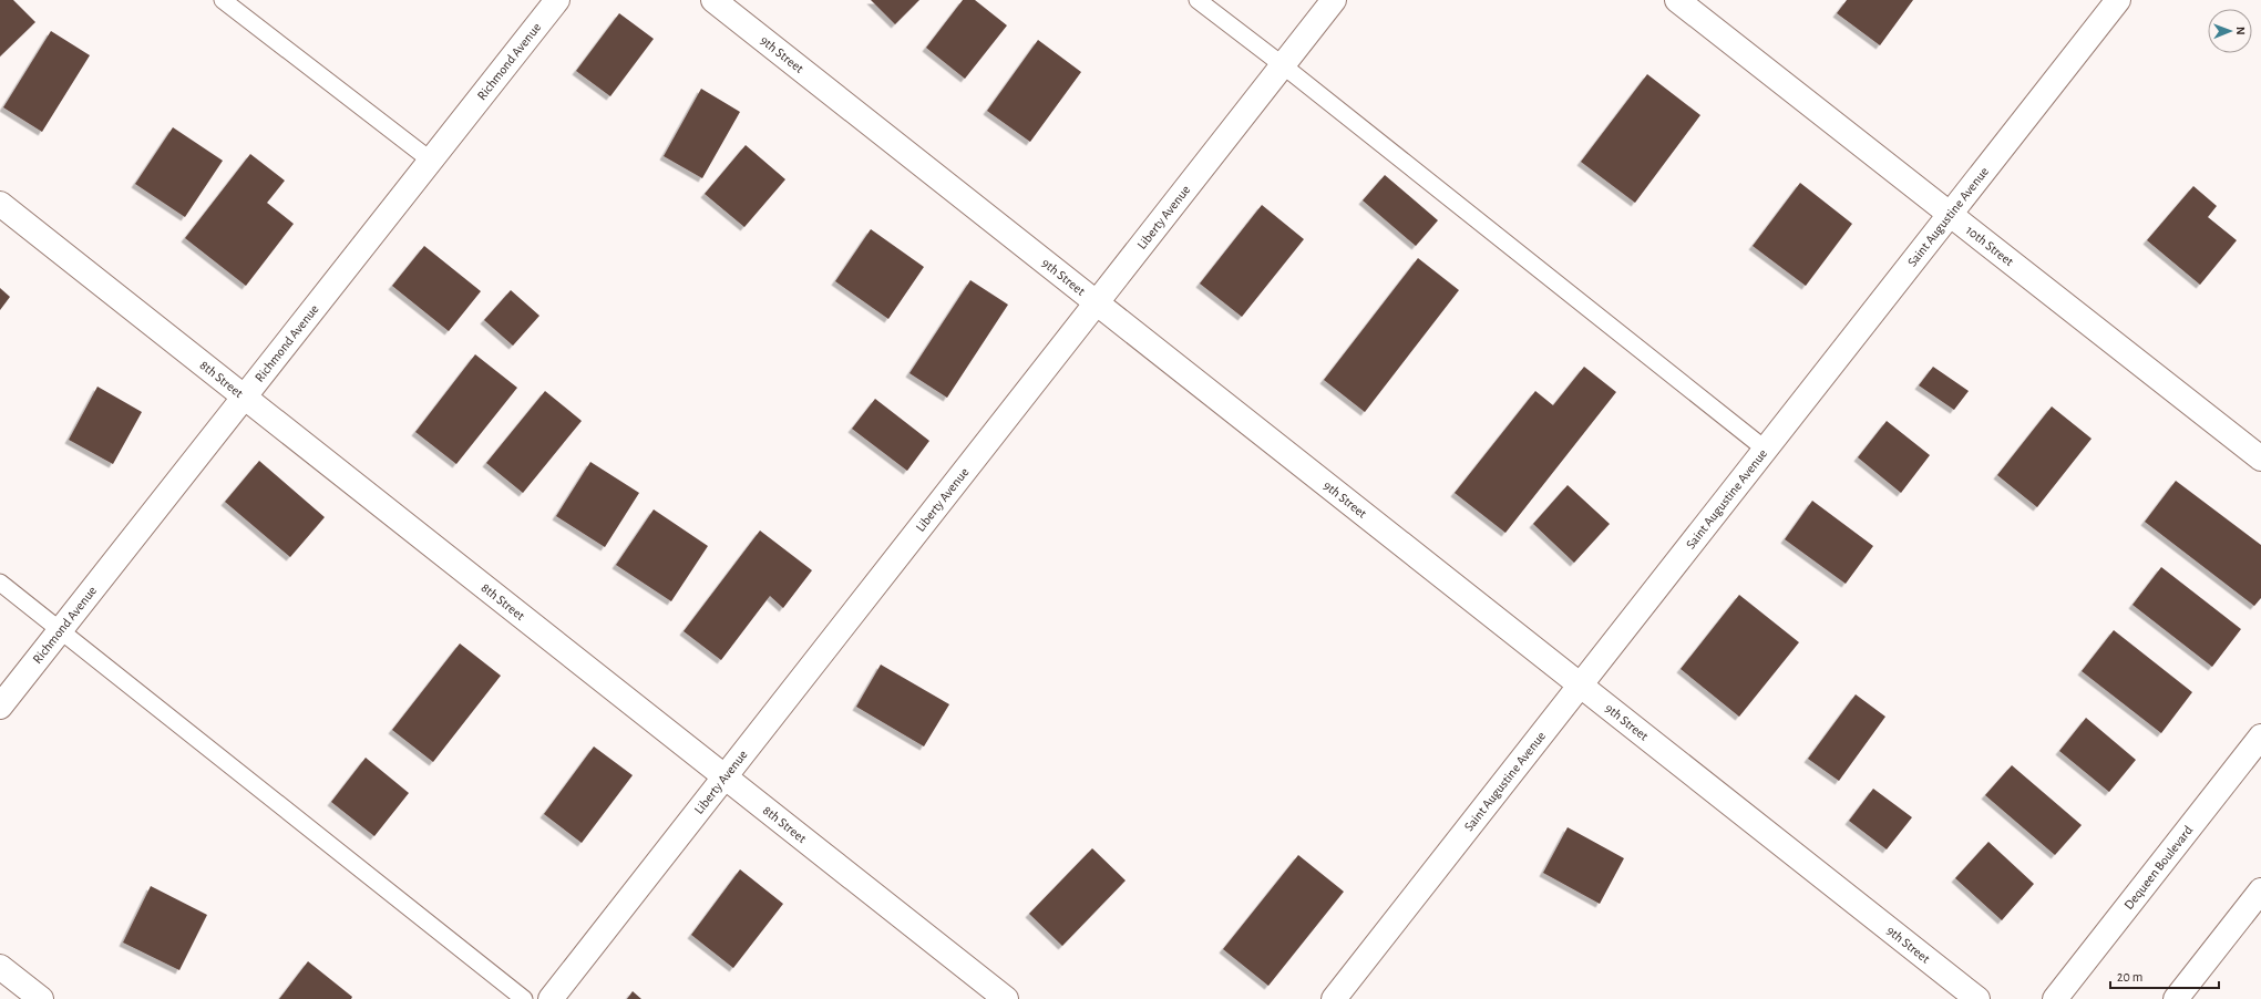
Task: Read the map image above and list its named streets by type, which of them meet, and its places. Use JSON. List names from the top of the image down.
{
  "streets": {
    "street": [
      "9th Street",
      "Richmond Avenue",
      "Liberty Avenue",
      "Saint Augustine Avenue",
      "10th Street",
      "8th Street",
      "Dequeen Boulevard"
    ]
  },
  "crossings": [
    ["9th Street", "Liberty Avenue"],
    ["9th Street", "Saint Augustine Avenue"],
    ["Richmond Avenue", "8th Street"],
    ["Liberty Avenue", "8th Street"],
    ["Saint Augustine Avenue", "10th Street"]
  ],
  "scale_bar": "20 m",
  "north": "right"
}
